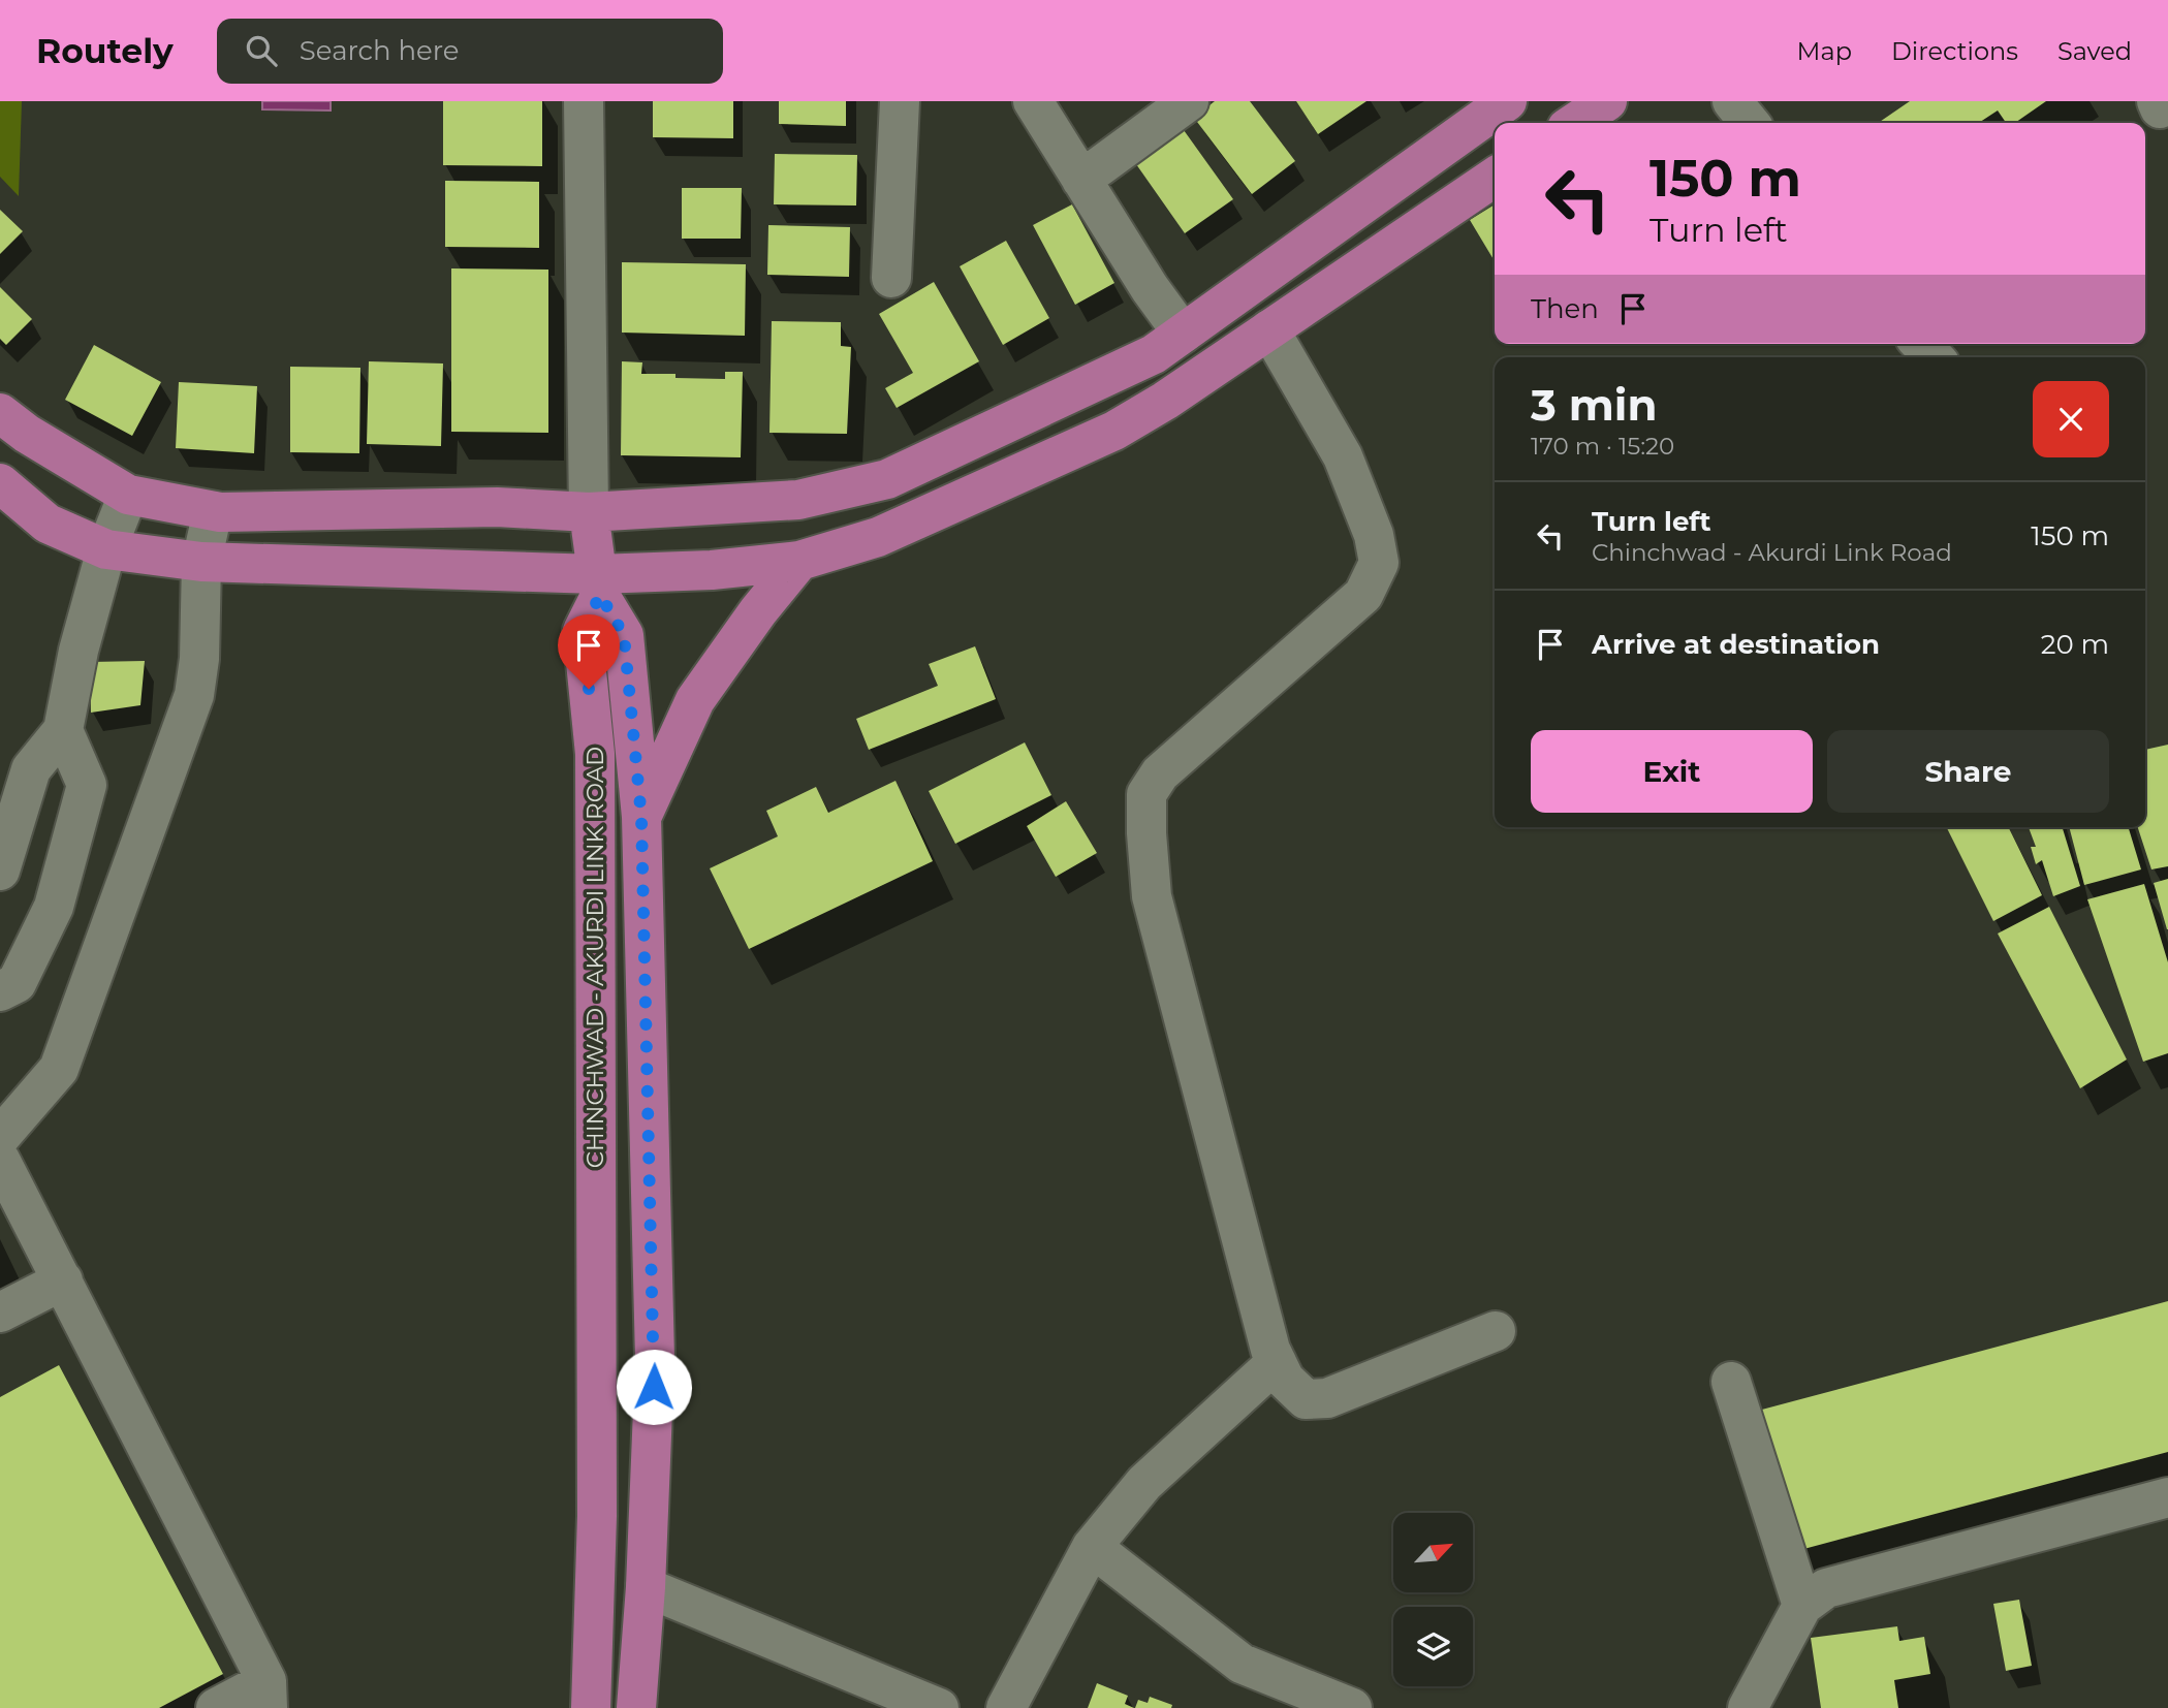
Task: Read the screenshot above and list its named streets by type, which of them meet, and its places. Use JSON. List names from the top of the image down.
{
  "streets": {
    "main road": ["CHINCHWAD - AKURDI LINK ROAD"]
  },
  "north": "top right",
  "page": {
    "header": "Routely",
    "search": "Search here",
    "nav": ["Map", "Directions", "Saved"],
    "turn": ["150 m", "Turn left"],
    "then": "Then",
    "heading": ["3 min", "170 m · 15:20"],
    "list": [
      {
        "name": "Turn left",
        "note": "Chinchwad - Akurdi Link Road",
        "value": "150 m"
      },
      {
        "name": "Arrive at destination",
        "value": "20 m"
      }
    ],
    "buttons": ["Exit", "Share"]
  }
}
